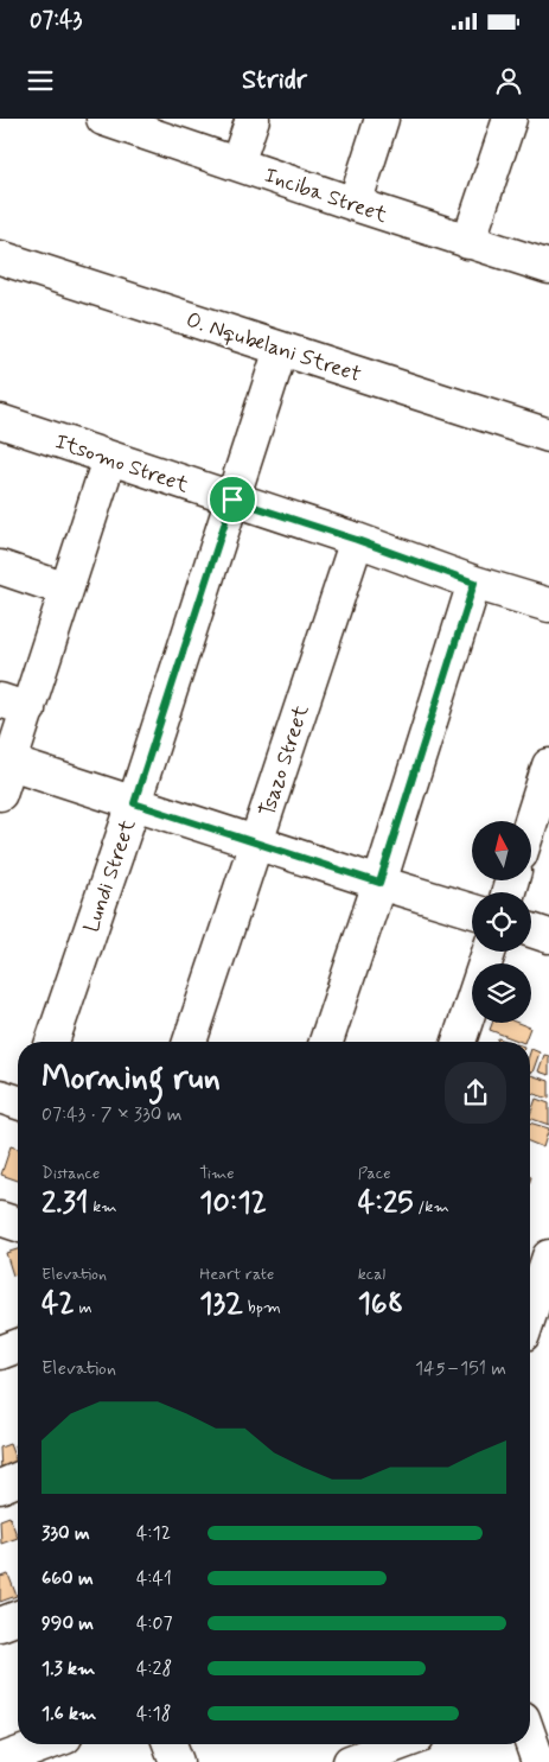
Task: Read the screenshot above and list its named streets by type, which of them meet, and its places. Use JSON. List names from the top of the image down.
{
  "streets": {
    "street": [
      "Inciba Street",
      "O. Nqubelani Street",
      "Itsomo Street",
      "Tsazo Street",
      "Lundi Street"
    ]
  },
  "crossings": [
    ["O. Nqubelani Street", "Lundi Street"],
    ["Itsomo Street", "Tsazo Street"],
    ["Itsomo Street", "Lundi Street"]
  ],
  "north": "top",
  "page": {
    "status": "07:43",
    "header": "Stridr",
    "heading": ["Morning run", "07:43 · 7 × 330 m"],
    "stats": [
      ["Distance", "2.31 km"],
      ["Time", "10:12"],
      ["Pace", "4:25 /km"],
      ["Elevation", "42 m"],
      ["Heart rate", "132 bpm"],
      ["kcal", "168"]
    ],
    "chart": ["Elevation", "145–151 m"],
    "list": [
      {
        "name": "330 m",
        "note": "4:12"
      },
      {
        "name": "660 m",
        "note": "4:41"
      },
      {
        "name": "990 m",
        "note": "4:07"
      },
      {
        "name": "1.3 km",
        "note": "4:28"
      },
      {
        "name": "1.6 km",
        "note": "4:18"
      }
    ]
  }
}
